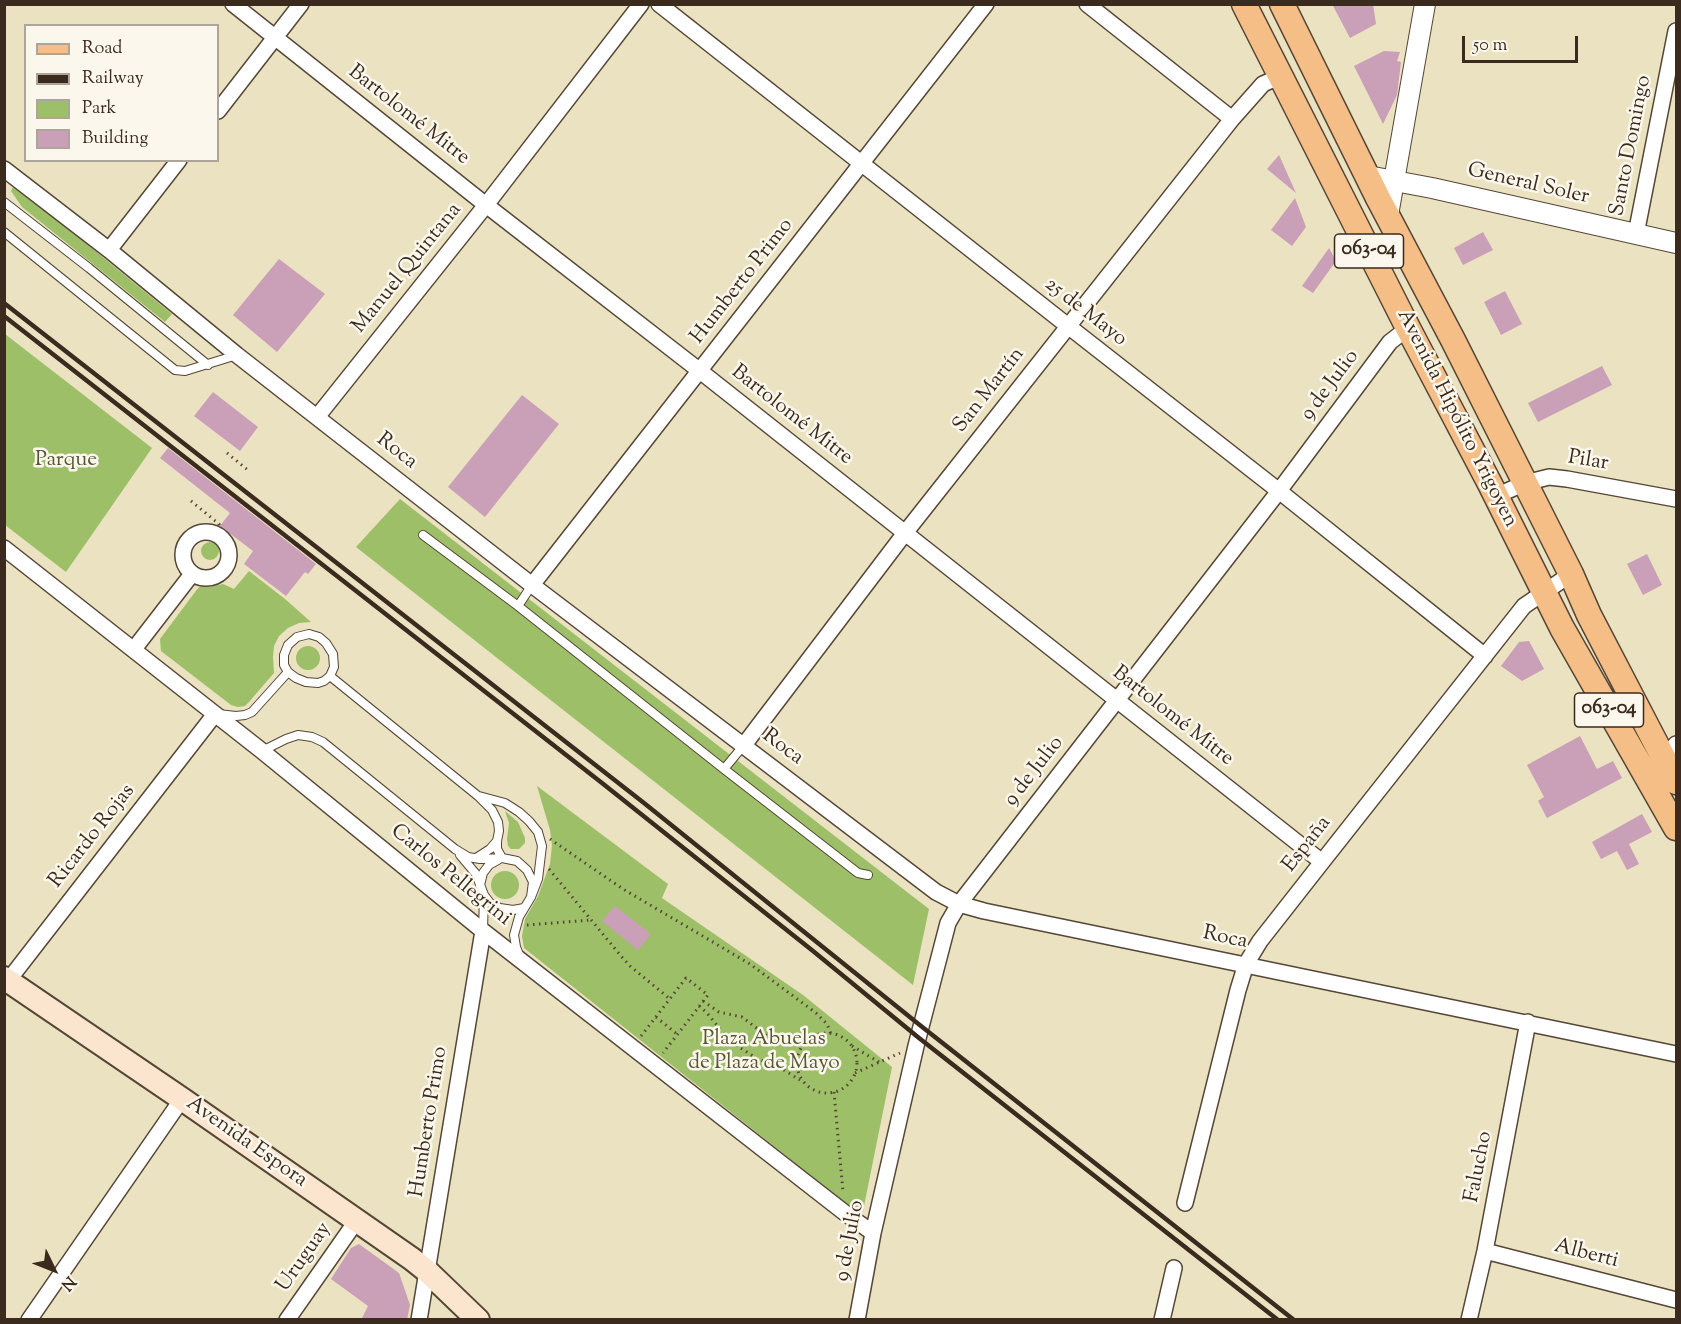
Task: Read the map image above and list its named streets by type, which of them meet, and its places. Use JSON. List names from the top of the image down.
{
  "streets": {
    "main road": ["063-04", "Avenida Hipólito Yrigoyen", "Avenida Espora"],
    "street": [
      "Bartolomé Mitre",
      "Santo Domingo",
      "General Soler",
      "Manuel Quintana",
      "Humberto Primo",
      "25 de Mayo",
      "9 de Julio",
      "San Martín",
      "Roca",
      "Pilar",
      "Ricardo Rojas",
      "España",
      "Carlos Pellegrini",
      "Falucho",
      "Alberti",
      "Uruguay"
    ]
  },
  "crossings": [
    ["Bartolomé Mitre", "Manuel Quintana"],
    ["Bartolomé Mitre", "Humberto Primo"],
    ["Bartolomé Mitre", "9 de Julio"],
    ["Bartolomé Mitre", "San Martín"],
    ["Bartolomé Mitre", "España"],
    ["Santo Domingo", "General Soler"],
    ["General Soler", "Avenida Hipólito Yrigoyen"],
    ["Manuel Quintana", "Roca"],
    ["Humberto Primo", "25 de Mayo"],
    ["Humberto Primo", "Roca"],
    ["Humberto Primo", "Carlos Pellegrini"],
    ["Humberto Primo", "Avenida Espora"],
    ["25 de Mayo", "9 de Julio"],
    ["25 de Mayo", "San Martín"],
    ["25 de Mayo", "España"],
    ["9 de Julio", "Avenida Hipólito Yrigoyen"],
    ["9 de Julio", "Roca"],
    ["9 de Julio", "Carlos Pellegrini"],
    ["San Martín", "Avenida Hipólito Yrigoyen"],
    ["San Martín", "Roca"],
    ["Avenida Hipólito Yrigoyen", "Pilar"],
    ["Avenida Hipólito Yrigoyen", "España"],
    ["Roca", "España"],
    ["Roca", "Falucho"],
    ["Ricardo Rojas", "Carlos Pellegrini"],
    ["Ricardo Rojas", "Avenida Espora"],
    ["Avenida Espora", "Uruguay"],
    ["Falucho", "Alberti"]
  ],
  "parks": ["Parque", "Plaza Abuelas de Plaza de Mayo"],
  "legend": [
    "Road",
    "Railway",
    "Park",
    "Building"
  ],
  "scale_bar": "50 m",
  "north": "bottom right"
}
